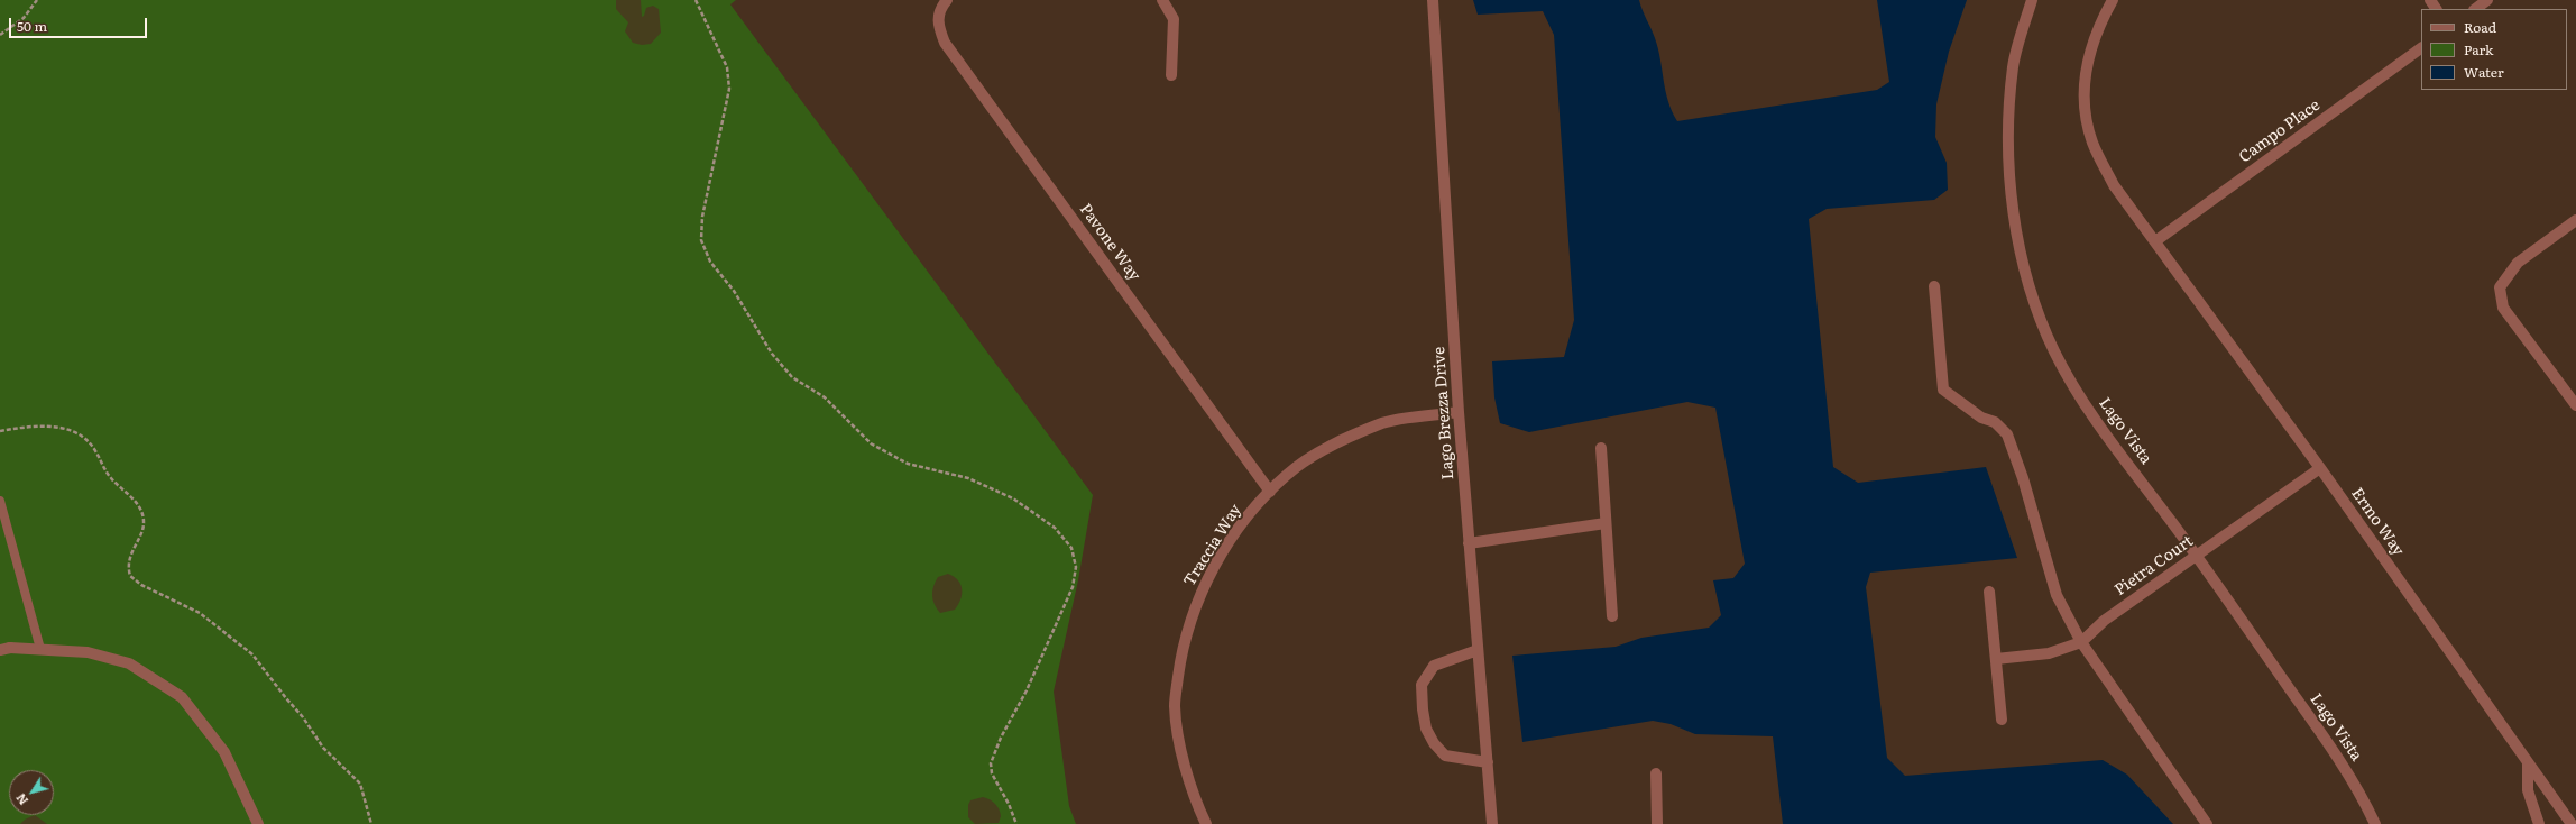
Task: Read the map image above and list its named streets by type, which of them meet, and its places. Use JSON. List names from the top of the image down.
{
  "streets": {
    "street": [
      "Campo Place",
      "Pavone Way",
      "Lago Brezza Drive",
      "Lago Vista",
      "Ermo Way",
      "Traccia Way",
      "Pietra Court"
    ]
  },
  "crossings": [
    ["Campo Place", "Ermo Way"],
    ["Pavone Way", "Traccia Way"],
    ["Lago Brezza Drive", "Traccia Way"],
    ["Lago Vista", "Pietra Court"],
    ["Ermo Way", "Pietra Court"]
  ],
  "legend": ["Road", "Park", "Water"],
  "scale_bar": "50 m",
  "north": "bottom left"
}
